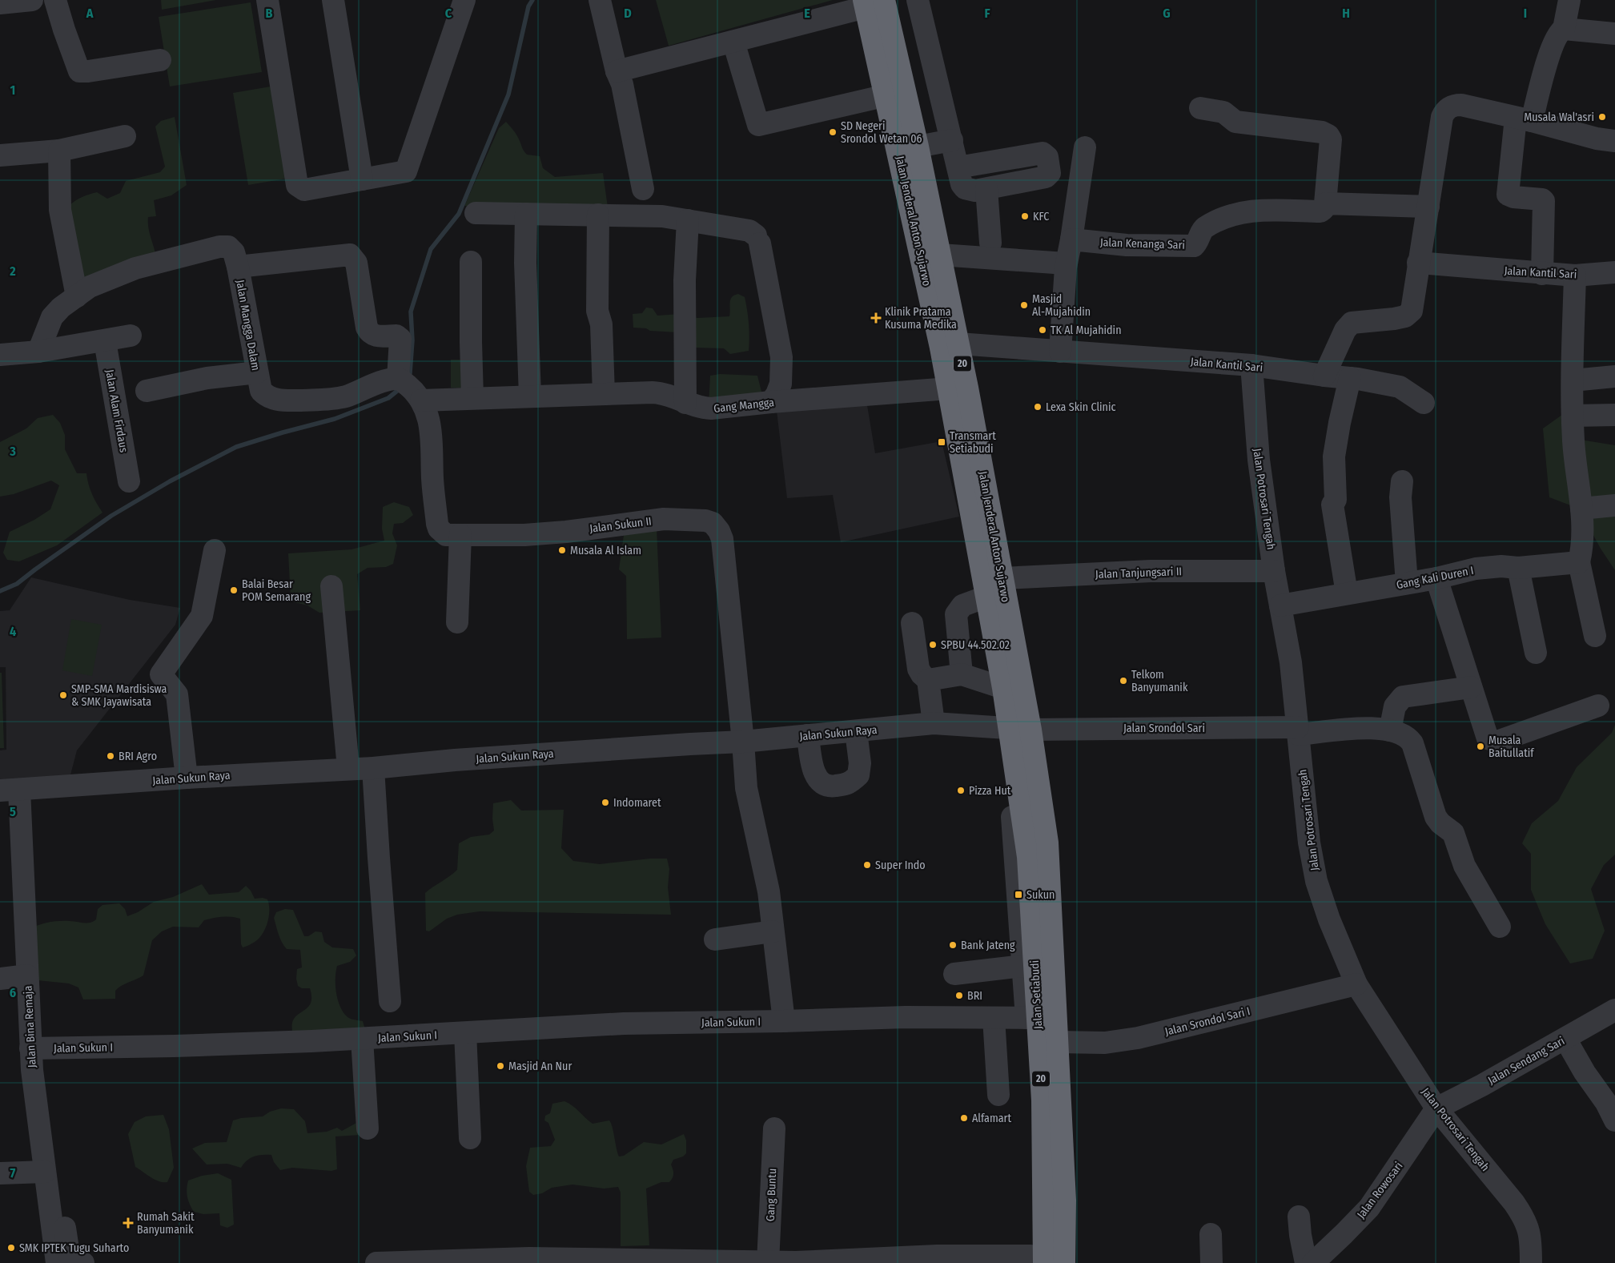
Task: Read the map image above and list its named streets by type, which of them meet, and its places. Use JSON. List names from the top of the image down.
{
  "streets": {
    "highway": ["Jalan Jenderal Anton Sujarwo", "20", "Jalan Setiabudi"],
    "street": [
      "Jalan Kenanga Sari",
      "Jalan Kantil Sari",
      "Jalan Mangga Dalam",
      "Gang Mangga",
      "Jalan Alam Firdaus",
      "Jalan Potrosari Tengah",
      "Jalan Sukun II",
      "Jalan Tanjungsari II",
      "Gang Kali Duren I",
      "Jalan Srondol Sari",
      "Jalan Sukun Raya",
      "Jalan Srondol Sari I",
      "Jalan Sukun I",
      "Jalan Bina Remaja",
      "Jalan Sendang Sari",
      "Jalan Rowosari",
      "Gang Buntu"
    ]
  },
  "crossings": [
    ["Jalan Jenderal Anton Sujarwo", "Jalan Kantil Sari"],
    ["Jalan Jenderal Anton Sujarwo", "Gang Mangga"],
    ["Jalan Jenderal Anton Sujarwo", "Jalan Tanjungsari II"],
    ["Jalan Jenderal Anton Sujarwo", "Jalan Srondol Sari"],
    ["Jalan Jenderal Anton Sujarwo", "Jalan Sukun Raya"],
    ["Jalan Jenderal Anton Sujarwo", "Jalan Setiabudi"],
    ["Jalan Kantil Sari", "Jalan Potrosari Tengah"],
    ["Jalan Mangga Dalam", "Gang Mangga"],
    ["Jalan Mangga Dalam", "Jalan Sukun II"],
    ["Gang Mangga", "Jalan Sukun II"],
    ["Jalan Potrosari Tengah", "Jalan Tanjungsari II"],
    ["Jalan Potrosari Tengah", "Gang Kali Duren I"],
    ["Jalan Potrosari Tengah", "Jalan Srondol Sari"],
    ["Jalan Potrosari Tengah", "Jalan Srondol Sari I"],
    ["Jalan Potrosari Tengah", "Jalan Sendang Sari"],
    ["Jalan Potrosari Tengah", "Jalan Rowosari"],
    ["Jalan Sukun II", "Jalan Sukun Raya"],
    ["Jalan Srondol Sari", "Jalan Sukun Raya"],
    ["Jalan Srondol Sari", "Jalan Setiabudi"],
    ["Jalan Sukun Raya", "Jalan Setiabudi"],
    ["Jalan Sukun Raya", "Jalan Bina Remaja"],
    ["Jalan Setiabudi", "Jalan Srondol Sari I"],
    ["Jalan Setiabudi", "Jalan Sukun I"],
    ["Jalan Sukun I", "Jalan Bina Remaja"],
    ["Jalan Sendang Sari", "Jalan Rowosari"]
  ],
  "places": {
    "other": [
      "Musala Wal'asri",
      "SD Negeri Srondol Wetan 06",
      "KFC",
      "Masjid Al-Mujahidin",
      "TK Al Mujahidin",
      "Lexa Skin Clinic",
      "Musala Al Islam",
      "Balai Besar POM Semarang",
      "SPBU 44.502.02",
      "Telkom Banyumanik",
      "SMP-SMA Mardisiswa & SMK Jayawisata",
      "Musala Baitullatif",
      "BRI Agro",
      "Pizza Hut",
      "Indomaret",
      "Super Indo",
      "Bank Jateng",
      "BRI",
      "Masjid An Nur",
      "Alfamart",
      "SMK IPTEK Tugu Suharto"
    ],
    "health": ["Klinik Pratama Kusuma Medika", "Rumah Sakit Banyumanik"],
    "transit": ["Transmart Setiabudi", "Sukun"]
  },
  "grid": {
    "columns": [
      "A",
      "B",
      "C",
      "D",
      "E",
      "F",
      "G",
      "H",
      "I"
    ],
    "rows": [
      "1",
      "2",
      "3",
      "4",
      "5",
      "6",
      "7"
    ]
  }
}
